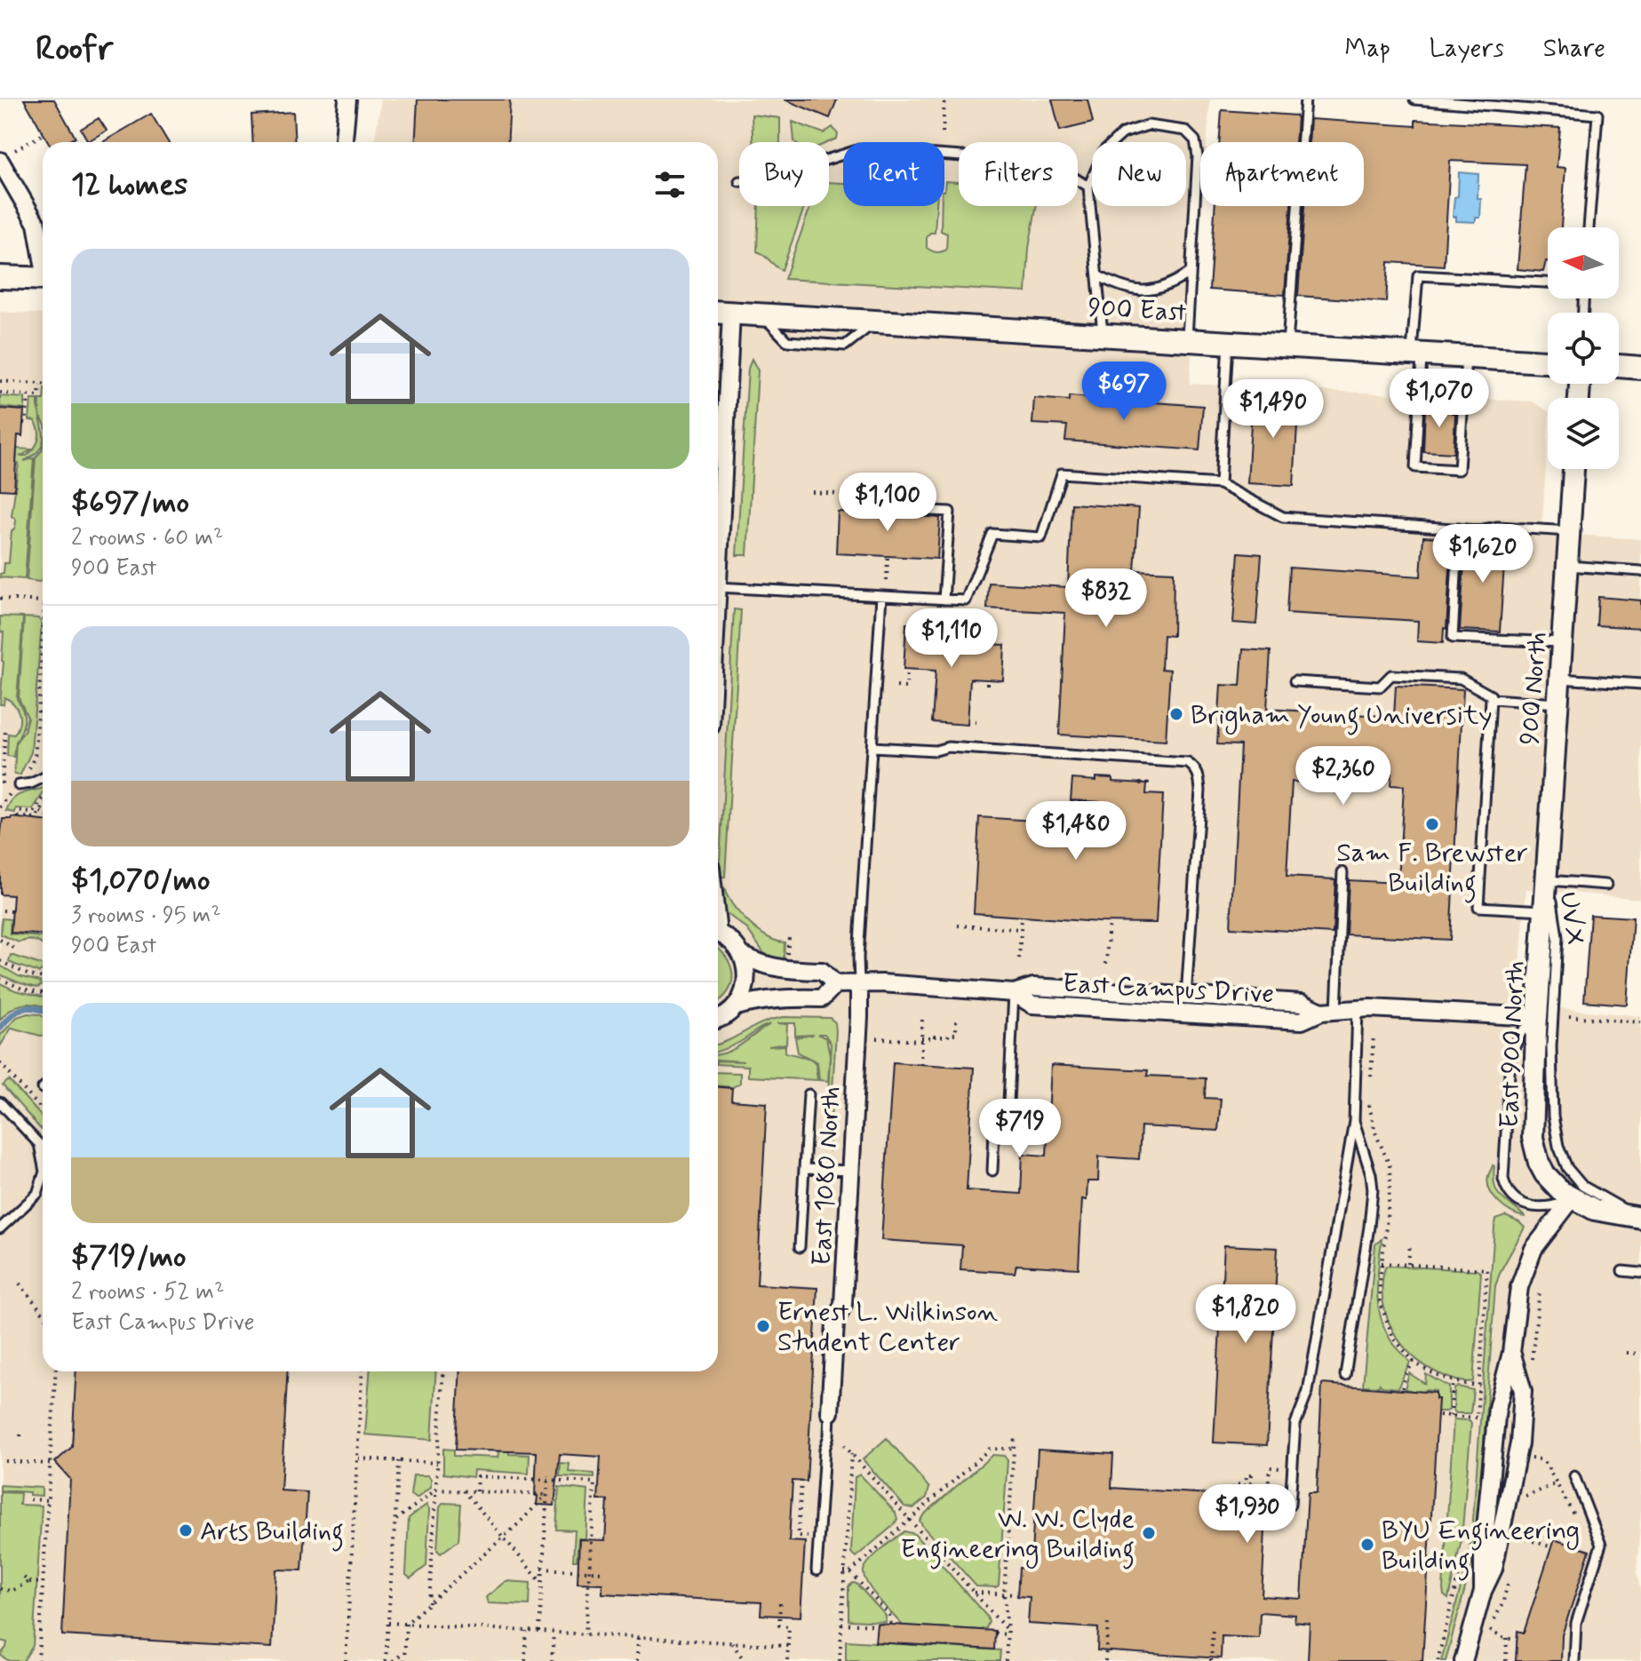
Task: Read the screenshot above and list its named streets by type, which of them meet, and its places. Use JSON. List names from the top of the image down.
{
  "streets": {
    "main road": ["900 East"],
    "street": [
      "900 North",
      "East Campus Drive",
      "East 900 North",
      "East 1080 North"
    ],
    "lane": ["UVX"]
  },
  "crossings": [
    ["900 North", "UVX"],
    ["900 North", "East 900 North"],
    ["UVX", "East 900 North"],
    ["East Campus Drive", "East 900 North"],
    ["East Campus Drive", "East 1080 North"]
  ],
  "places": [
    "Brigham Young University",
    "Sam F. Brewster Building",
    "Ernest L. Wilkinson Student Center",
    "Arts Building",
    "W. W. Clyde Engineering Building",
    "BYU Engineering Building"
  ],
  "north": "left",
  "page": {
    "header": "Roofr",
    "nav": ["Map", "Layers", "Share"],
    "chip": [
      "Buy",
      "Rent",
      "Filters",
      "New",
      "Apartment"
    ],
    "heading": "12 homes",
    "list": [
      {
        "name": "$697/mo",
        "note": "2 rooms · 60 m² · 900 East"
      },
      {
        "name": "$1,070/mo",
        "note": "3 rooms · 95 m² · 900 East"
      },
      {
        "name": "$719/mo",
        "note": "2 rooms · 52 m² · East Campus Drive"
      }
    ],
    "price": [
      "$697",
      "$1,070",
      "$1,490",
      "$1,100",
      "$1,620",
      "$832",
      "$1,110",
      "$2,360",
      "$1,480",
      "$719",
      "$1,820",
      "$1,930"
    ]
  }
}
